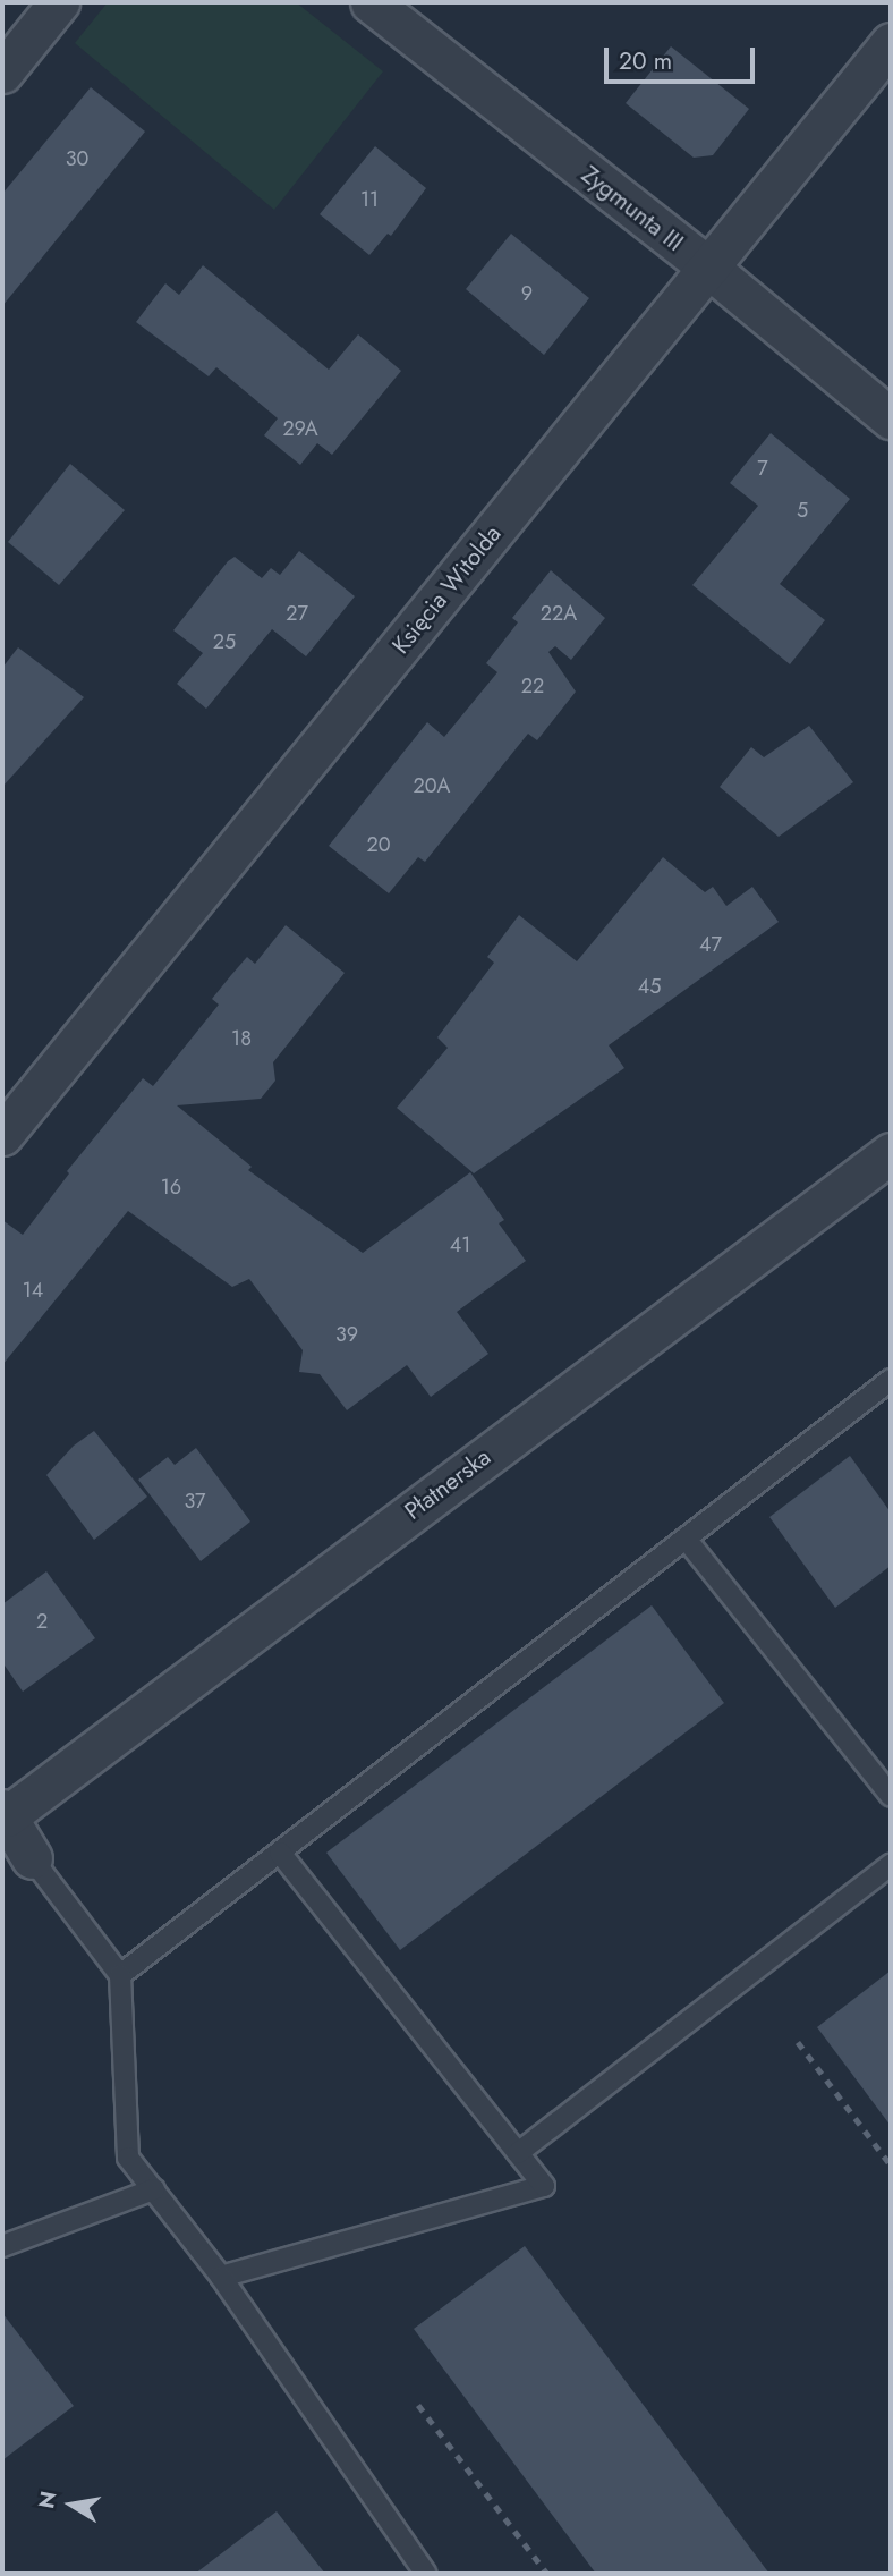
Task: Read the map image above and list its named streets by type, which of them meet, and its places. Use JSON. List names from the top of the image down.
{
  "streets": {
    "street": ["Zygmunta III", "Księcia Witolda", "Płatnerska"]
  },
  "crossings": [
    ["Zygmunta III", "Księcia Witolda"]
  ],
  "house_numbers": [
    "30",
    "11",
    "9",
    "29A",
    "7",
    "5",
    "27",
    "22A",
    "25",
    "22",
    "20A",
    "20",
    "47",
    "45",
    "18",
    "16",
    "41",
    "14",
    "39",
    "37",
    "2"
  ],
  "scale_bar": "20 m",
  "north": "left"
}
